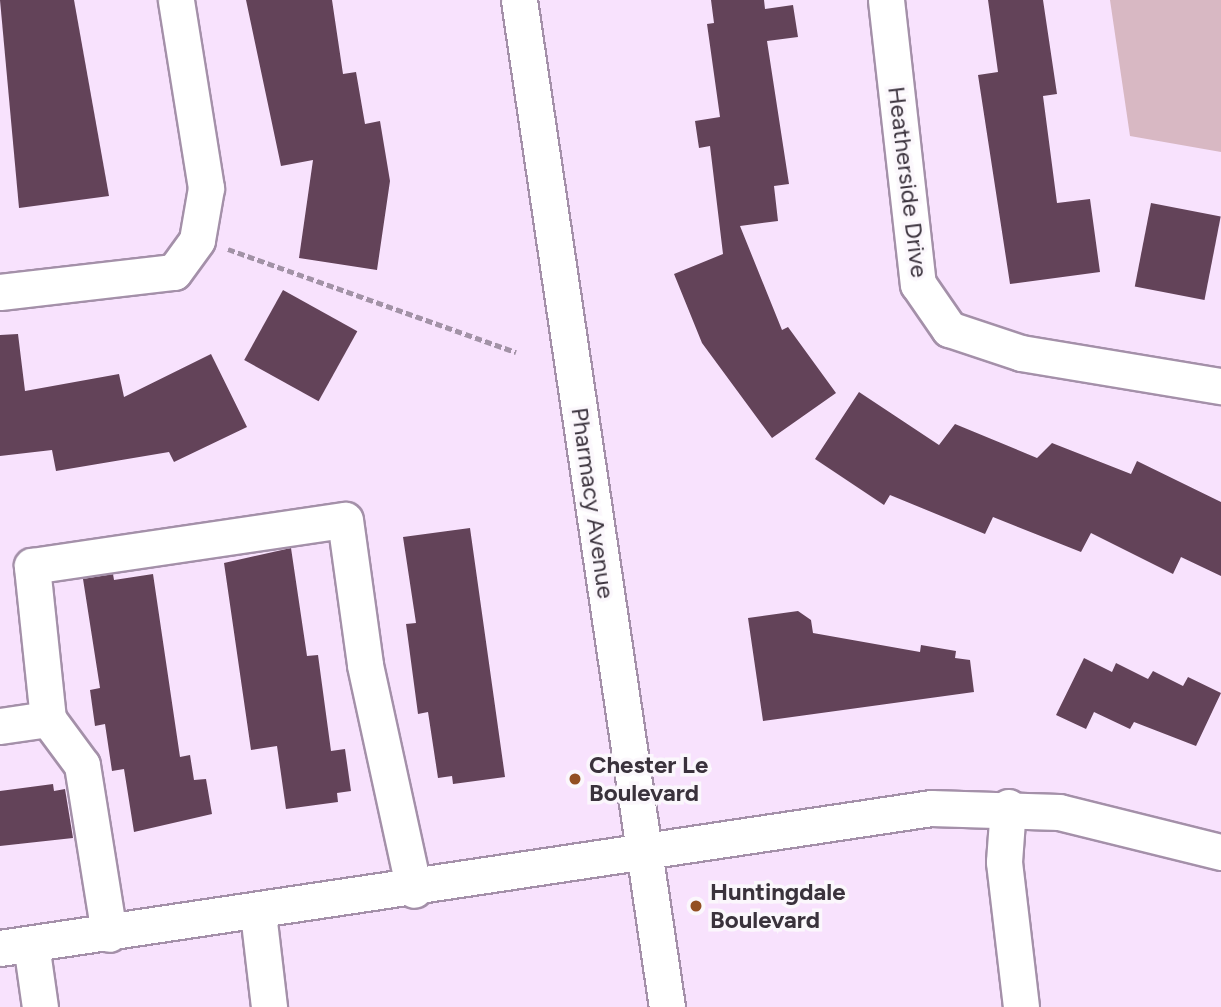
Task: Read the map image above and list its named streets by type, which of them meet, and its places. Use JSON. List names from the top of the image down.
{
  "streets": {
    "street": ["Heatherside Drive", "Pharmacy Avenue"]
  },
  "places": ["Chester Le Boulevard", "Huntingdale Boulevard"]
}
